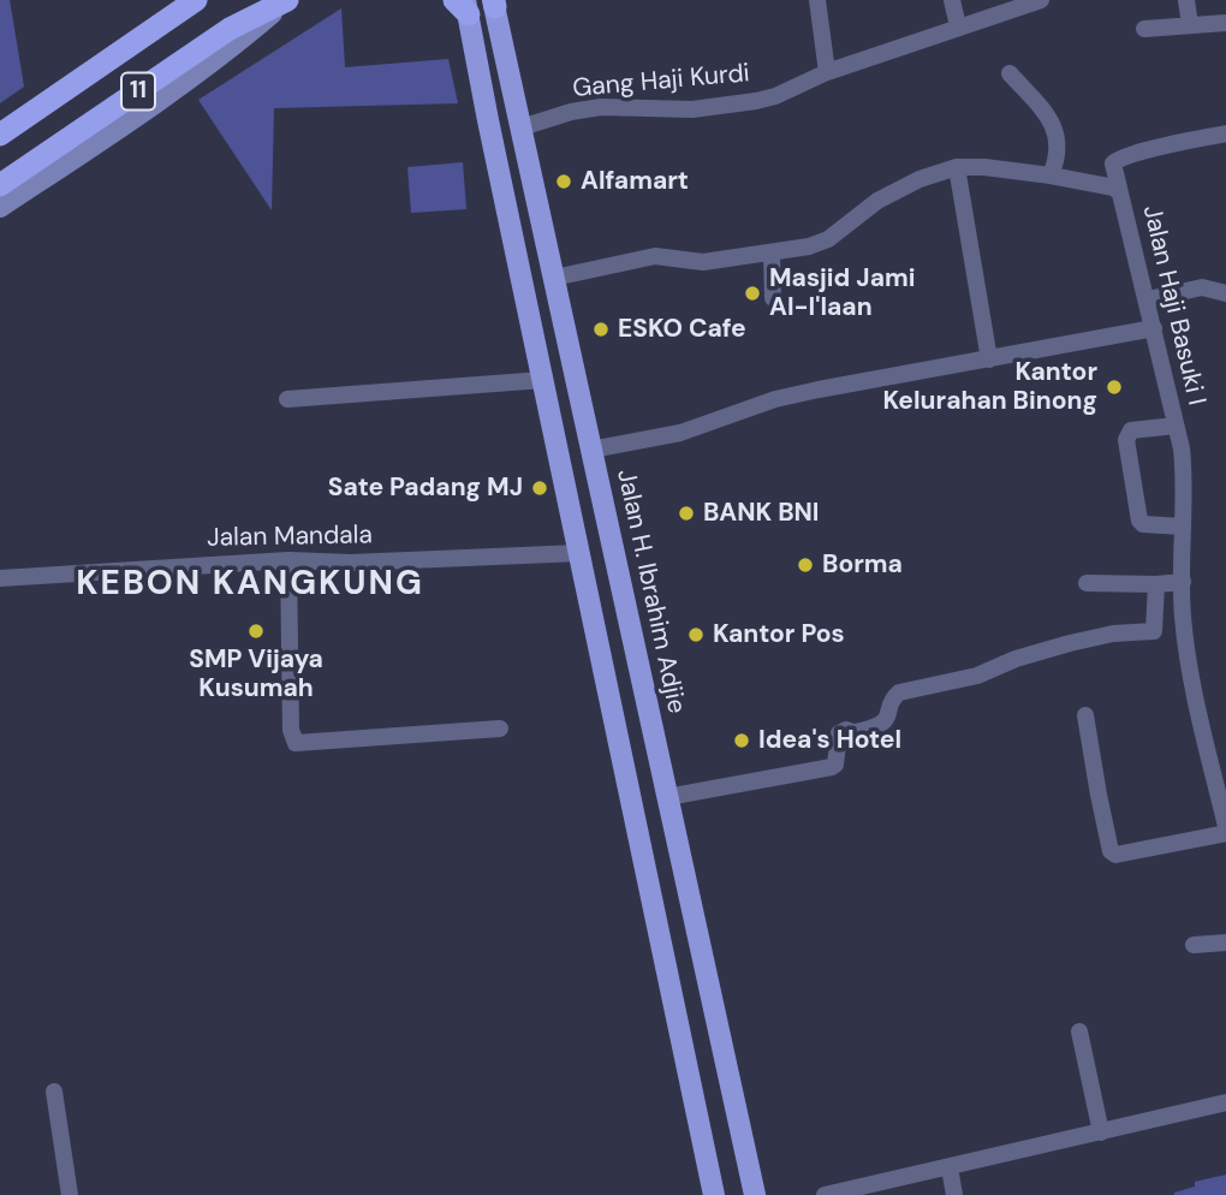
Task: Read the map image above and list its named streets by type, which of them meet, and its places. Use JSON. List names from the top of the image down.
{
  "streets": {
    "highway": ["11"],
    "main road": ["Jalan H. Ibrahim Adjie"],
    "street": ["Gang Haji Kurdi", "Jalan Haji Basuki I", "Jalan Mandala"]
  },
  "crossings": [
    ["Gang Haji Kurdi", "Jalan H. Ibrahim Adjie"]
  ],
  "districts": ["KEBON KANGKUNG"],
  "places": [
    "Alfamart",
    "Masjid Jami Al-I'laan",
    "ESKO Cafe",
    "Kantor Kelurahan Binong",
    "Sate Padang MJ",
    "BANK BNI",
    "Borma",
    "SMP Vijaya Kusumah",
    "Kantor Pos",
    "Idea's Hotel"
  ]
}
